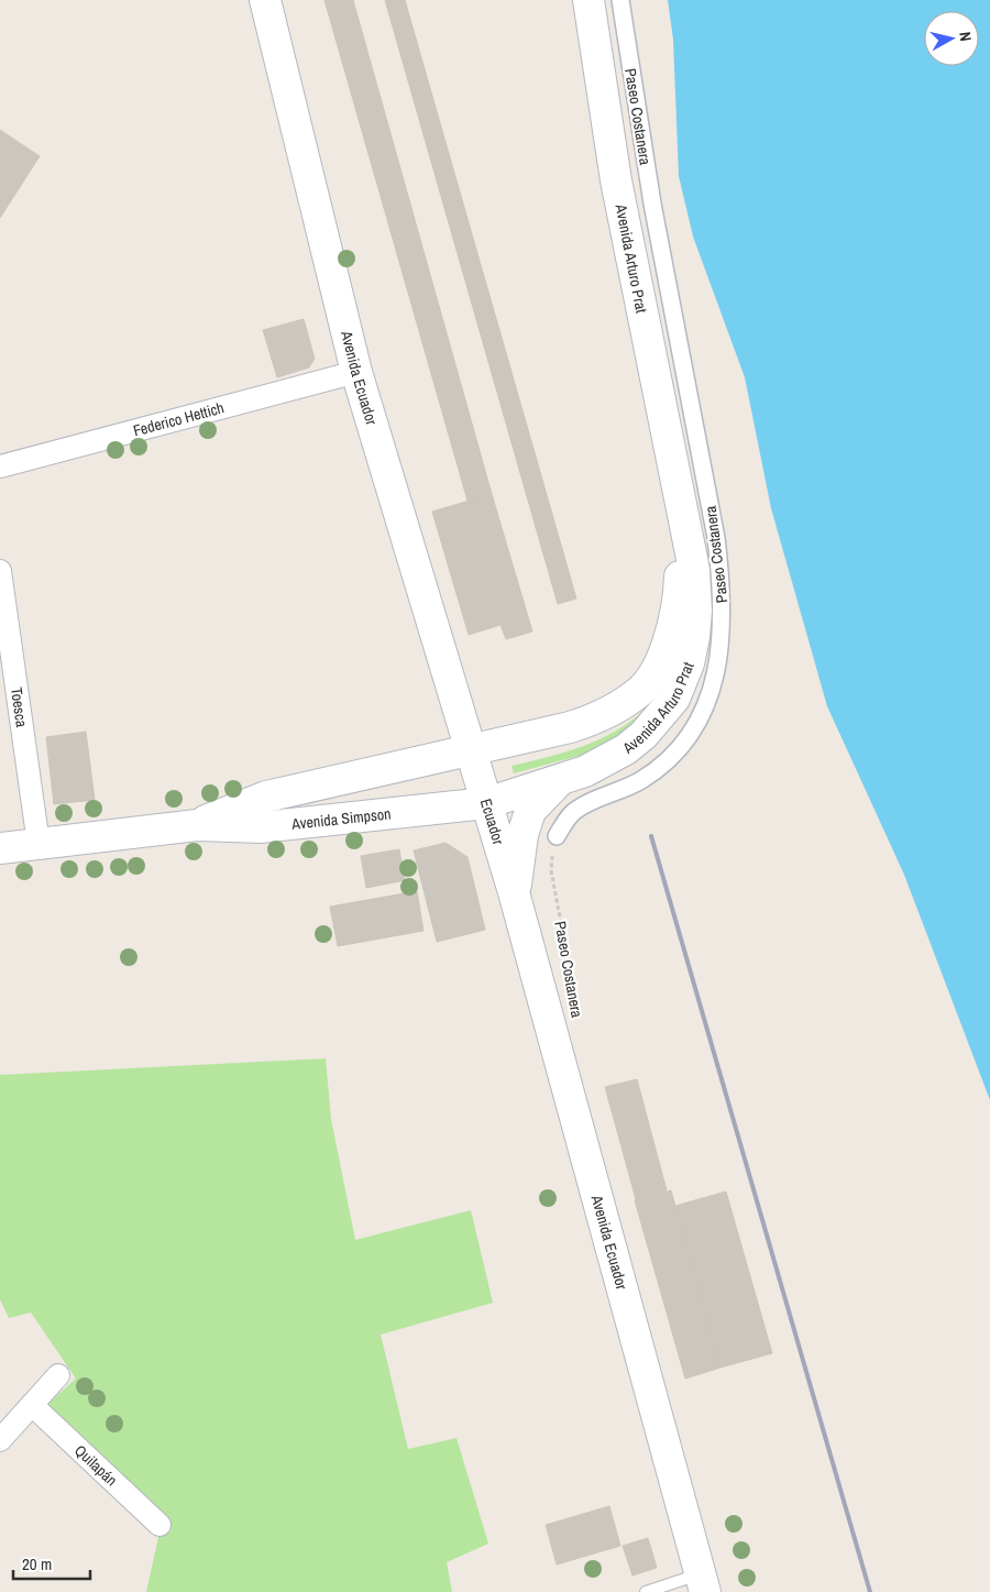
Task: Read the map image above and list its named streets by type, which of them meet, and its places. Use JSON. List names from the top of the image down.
{
  "streets": {
    "main road": [
      "Avenida Arturo Prat",
      "Avenida Ecuador",
      "Avenida Simpson",
      "Ecuador"
    ],
    "street": [
      "Paseo Costanera",
      "Federico Hettich",
      "Toesca",
      "Quilapán"
    ]
  },
  "crossings": [
    ["Avenida Arturo Prat", "Avenida Ecuador"],
    ["Avenida Arturo Prat", "Avenida Simpson"],
    ["Avenida Arturo Prat", "Ecuador"],
    ["Avenida Ecuador", "Federico Hettich"],
    ["Avenida Ecuador", "Avenida Simpson"],
    ["Avenida Ecuador", "Ecuador"],
    ["Toesca", "Avenida Simpson"],
    ["Avenida Simpson", "Ecuador"]
  ],
  "scale_bar": "20 m",
  "north": "right"
}
